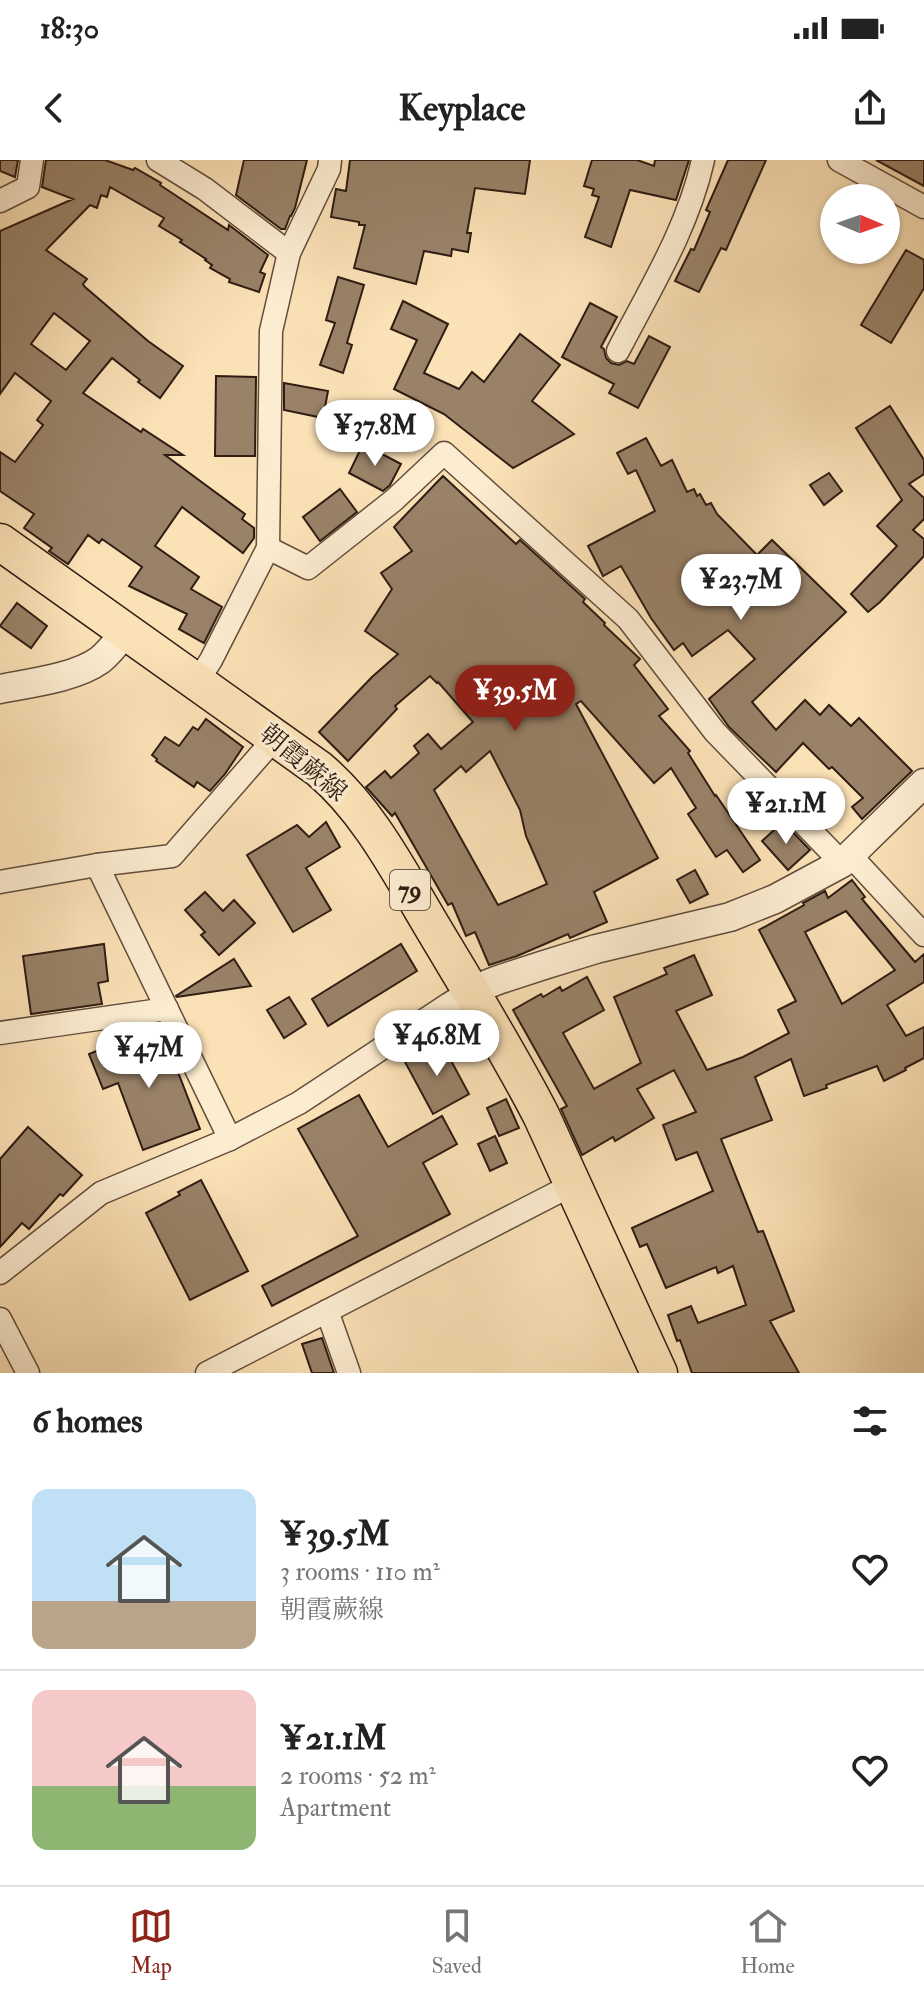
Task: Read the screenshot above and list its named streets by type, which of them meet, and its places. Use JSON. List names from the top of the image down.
{
  "streets": {
    "main road": ["朝霞蕨線", "79"]
  },
  "north": "right",
  "page": {
    "status": "18:30",
    "header": "Keyplace",
    "price": [
      "¥37.8M",
      "¥23.7M",
      "¥39.5M",
      "¥21.1M",
      "¥46.8M",
      "¥47M"
    ],
    "heading": "6 homes",
    "list": [
      {
        "name": "¥39.5M",
        "note": "3 rooms · 110 m² · 朝霞蕨線"
      },
      {
        "name": "¥21.1M",
        "note": "2 rooms · 52 m² · Apartment"
      }
    ],
    "tabs": ["Map", "Saved", "Home"]
  }
}
